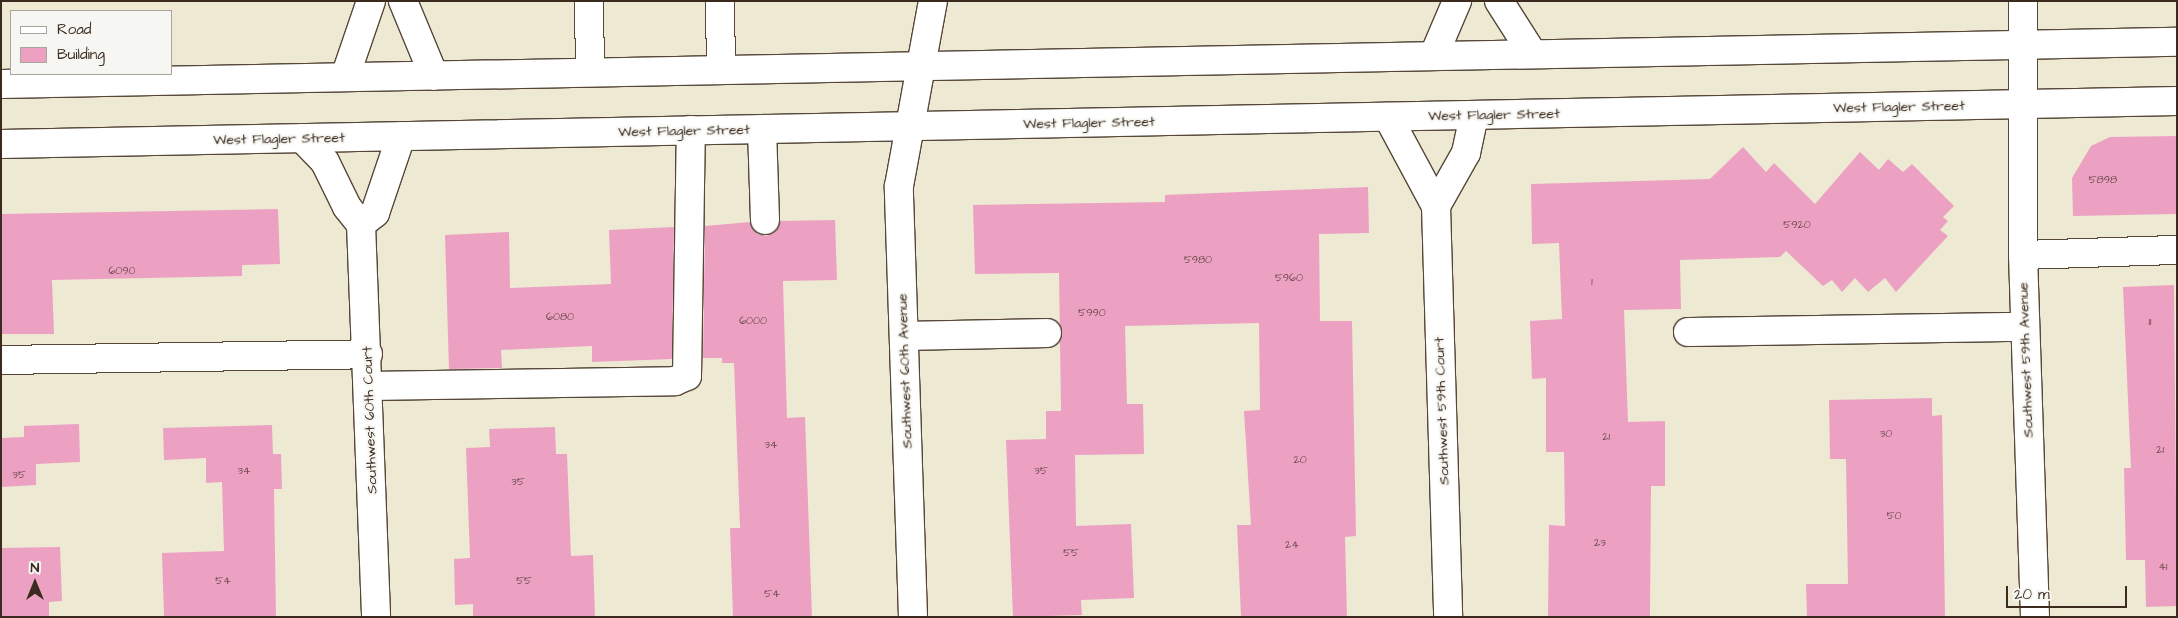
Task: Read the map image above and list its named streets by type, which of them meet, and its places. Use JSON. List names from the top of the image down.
{
  "streets": {
    "main road": [
      "West Flagler Street",
      "Southwest 59th Avenue",
      "Southwest 60th Avenue",
      "Southwest 59th Court",
      "Southwest 60th Court"
    ]
  },
  "crossings": [
    ["West Flagler Street", "Southwest 59th Avenue"],
    ["West Flagler Street", "Southwest 60th Avenue"],
    ["West Flagler Street", "Southwest 59th Court"]
  ],
  "house_numbers": [
    "5898",
    "5920",
    "5980",
    "6090",
    "5960",
    "1",
    "5990",
    "6080",
    "6000",
    "11",
    "30",
    "21",
    "34",
    "21",
    "20",
    "34",
    "35",
    "35",
    "35",
    "50",
    "23",
    "24",
    "55",
    "41",
    "54",
    "55",
    "54"
  ],
  "legend": ["Road", "Building"],
  "scale_bar": "20 m",
  "north": "top"
}
